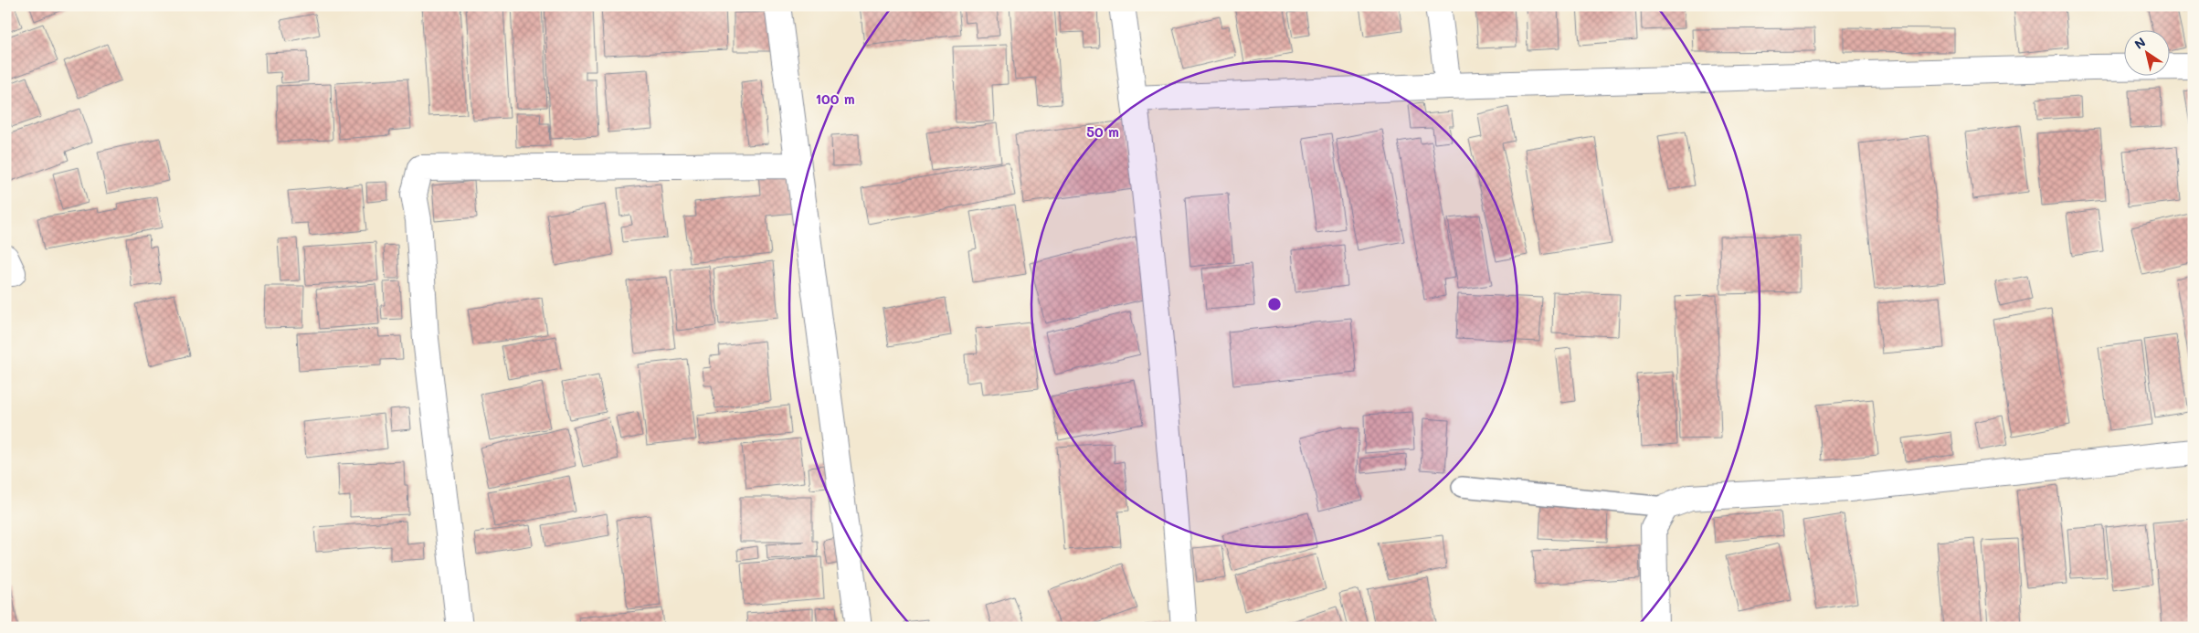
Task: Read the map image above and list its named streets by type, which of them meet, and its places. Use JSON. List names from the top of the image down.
{
  "north": "top left",
  "rings": ["100 m", "50 m"]
}
